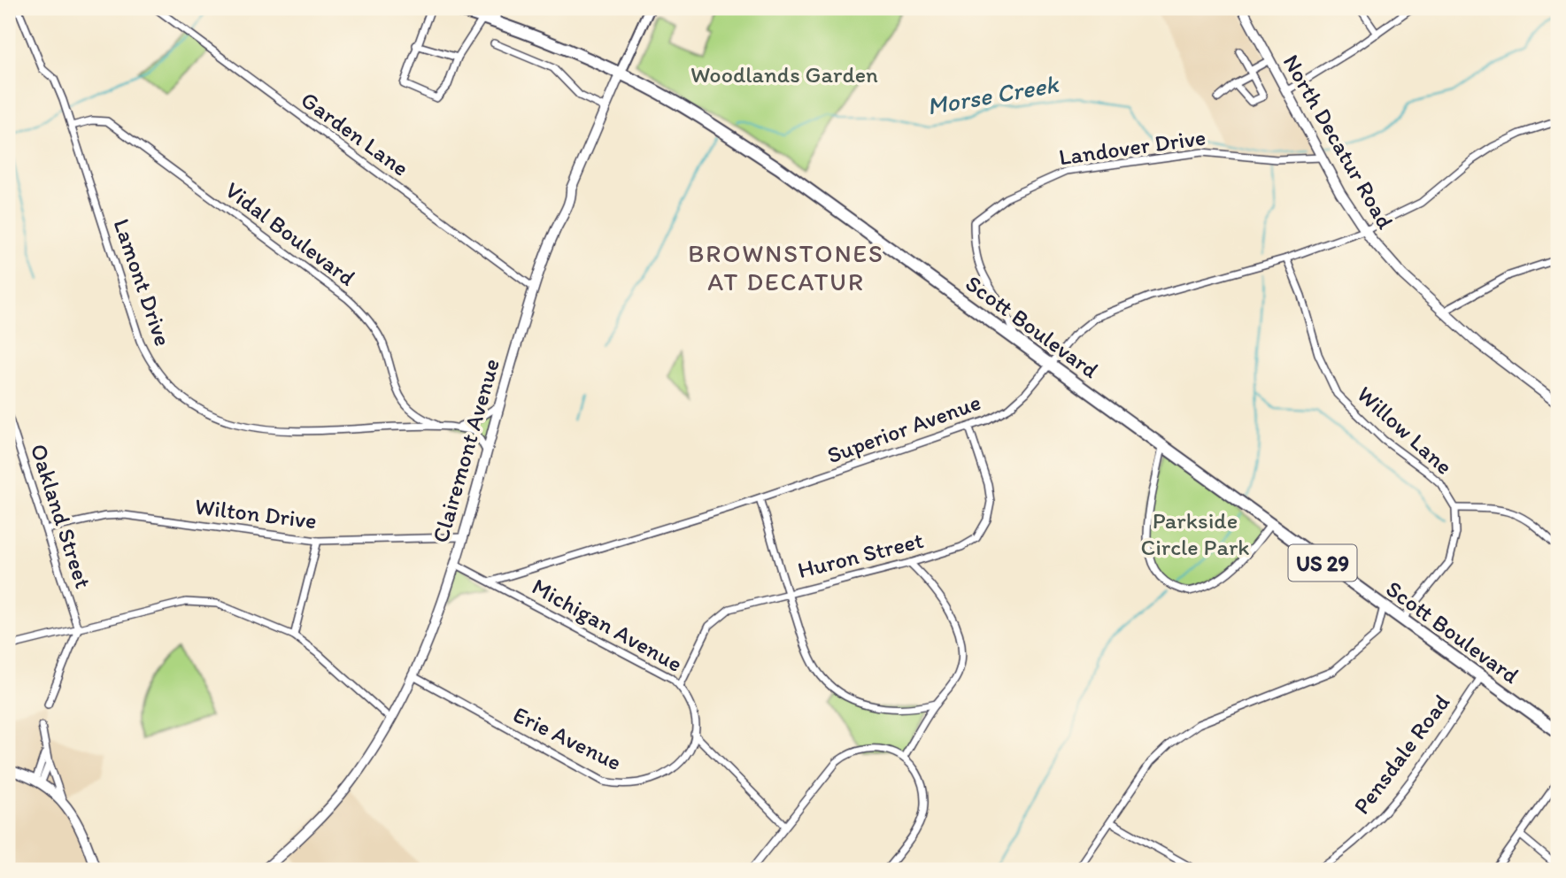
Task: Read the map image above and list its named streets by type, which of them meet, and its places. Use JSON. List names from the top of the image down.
{
  "streets": {
    "highway": ["Scott Boulevard", "US 29"],
    "main road": ["North Decatur Road", "Clairemont Avenue"],
    "street": [
      "Garden Lane",
      "Landover Drive",
      "Vidal Boulevard",
      "Lamont Drive",
      "Superior Avenue",
      "Willow Lane",
      "Wilton Drive",
      "Oakland Street",
      "Huron Street",
      "Michigan Avenue",
      "Erie Avenue",
      "Pensdale Road"
    ]
  },
  "crossings": [
    ["Garden Lane", "Clairemont Avenue"],
    ["North Decatur Road", "Landover Drive"],
    ["North Decatur Road", "Superior Avenue"],
    ["Landover Drive", "Scott Boulevard"],
    ["Vidal Boulevard", "Lamont Drive"],
    ["Lamont Drive", "Clairemont Avenue"],
    ["Scott Boulevard", "Superior Avenue"],
    ["Scott Boulevard", "Willow Lane"],
    ["Scott Boulevard", "Clairemont Avenue"],
    ["Scott Boulevard", "Pensdale Road"],
    ["Superior Avenue", "Willow Lane"],
    ["Superior Avenue", "Huron Street"],
    ["Superior Avenue", "Michigan Avenue"],
    ["Clairemont Avenue", "Wilton Drive"],
    ["Clairemont Avenue", "Michigan Avenue"],
    ["Clairemont Avenue", "Erie Avenue"],
    ["Wilton Drive", "Oakland Street"],
    ["Huron Street", "Michigan Avenue"],
    ["Michigan Avenue", "Erie Avenue"]
  ],
  "districts": ["BROWNSTONES AT DECATUR"],
  "water": ["Morse Creek"],
  "parks": ["Woodlands Garden", "Parkside Circle Park"]
}
